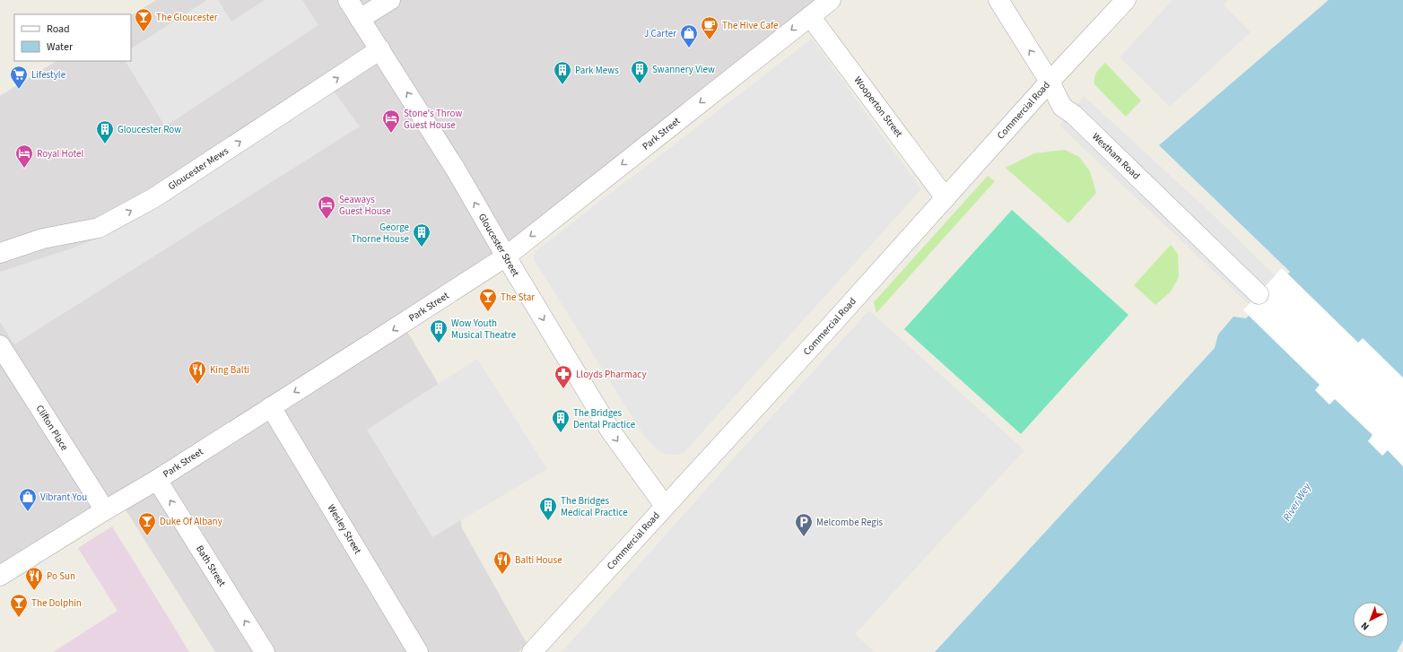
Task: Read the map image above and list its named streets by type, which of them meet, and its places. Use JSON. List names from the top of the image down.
{
  "streets": {
    "street": [
      "Wooperton Street",
      "Commercial Road",
      "Park Street",
      "Westham Road",
      "Gloucester Mews",
      "Gloucester Street",
      "Clifton Place",
      "Wesley Street",
      "Bath Street"
    ]
  },
  "crossings": [
    ["Wooperton Street", "Commercial Road"],
    ["Wooperton Street", "Park Street"],
    ["Commercial Road", "Westham Road"],
    ["Commercial Road", "Gloucester Street"],
    ["Park Street", "Gloucester Street"],
    ["Park Street", "Clifton Place"],
    ["Park Street", "Wesley Street"],
    ["Park Street", "Bath Street"],
    ["Gloucester Mews", "Gloucester Street"]
  ],
  "one_way": ["Park Street", "Gloucester Mews", "Bath Street"],
  "water": ["River Wey"],
  "places": {
    "bar": [
      "The Gloucester",
      "The Star",
      "Duke Of Albany",
      "The Dolphin"
    ],
    "cafe": ["The Hive Cafe"],
    "shop": ["J Carter", "Vibrant You"],
    "building": [
      "Swannery View",
      "Park Mews",
      "Gloucester Row",
      "George Thorne House",
      "Wow Youth Musical Theatre",
      "The Bridges Dental Practice",
      "The Bridges Medical Practice"
    ],
    "supermarket": ["Lifestyle"],
    "hotel": ["Stone's Throw Guest House", "Royal Hotel", "Seaways Guest House"],
    "restaurant": ["King Balti", "Balti House", "Po Sun"],
    "pharmacy": ["Lloyds Pharmacy"],
    "parking": ["Melcombe Regis"]
  },
  "legend": ["Road", "Water"],
  "north": "bottom left"
}
